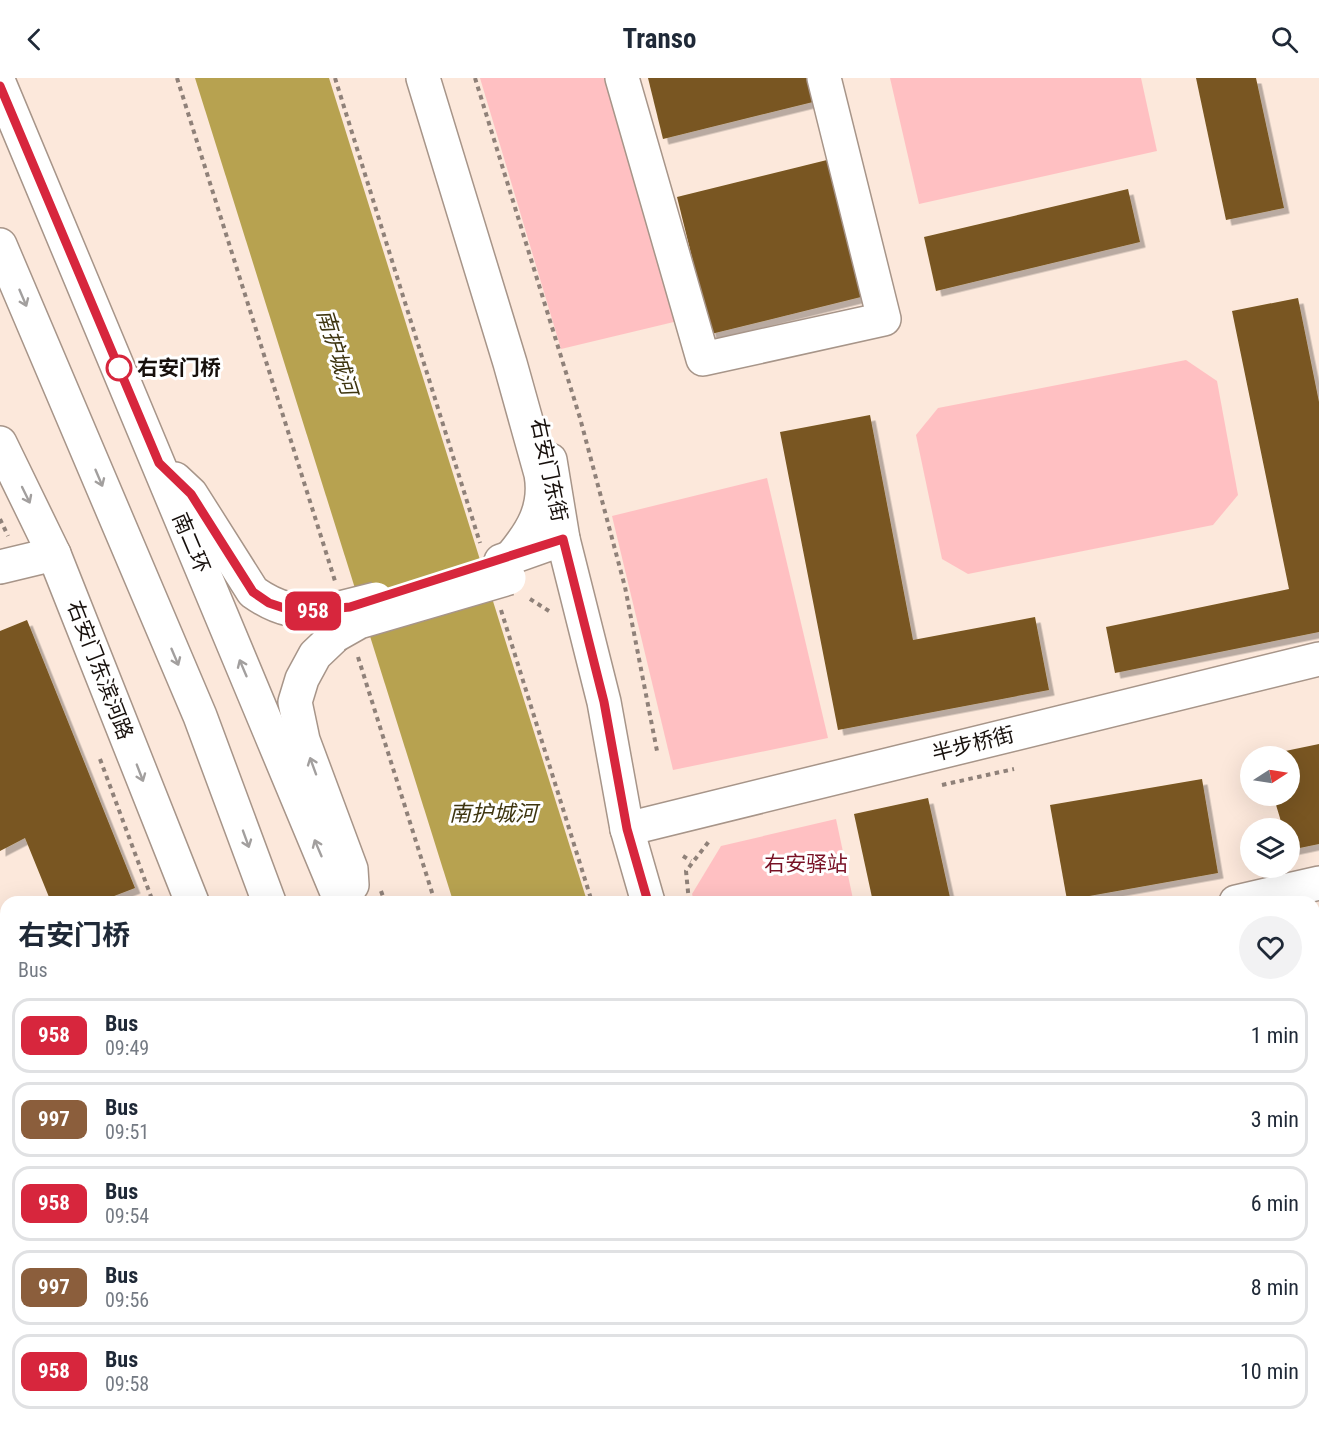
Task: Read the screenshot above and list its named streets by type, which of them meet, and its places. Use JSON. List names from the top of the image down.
{
  "streets": {
    "main road": [
      "右安门东街",
      "南二环",
      "右安门东滨河路",
      "半步桥街"
    ]
  },
  "crossings": [
    ["右安门东街", "半步桥街"]
  ],
  "water": ["南护城河"],
  "parks": ["右安驿站"],
  "places": ["右安门桥"],
  "lines": ["bus line 958"],
  "north": "right",
  "page": {
    "header": "Transo",
    "on_map": "958",
    "heading": ["右安门桥", "Bus"],
    "list": [
      {
        "mark": "958",
        "name": "Bus",
        "note": "09:49",
        "value": "1 min"
      },
      {
        "mark": "997",
        "name": "Bus",
        "note": "09:51",
        "value": "3 min"
      },
      {
        "mark": "958",
        "name": "Bus",
        "note": "09:54",
        "value": "6 min"
      },
      {
        "mark": "997",
        "name": "Bus",
        "note": "09:56",
        "value": "8 min"
      },
      {
        "mark": "958",
        "name": "Bus",
        "note": "09:58",
        "value": "10 min"
      }
    ]
  }
}
